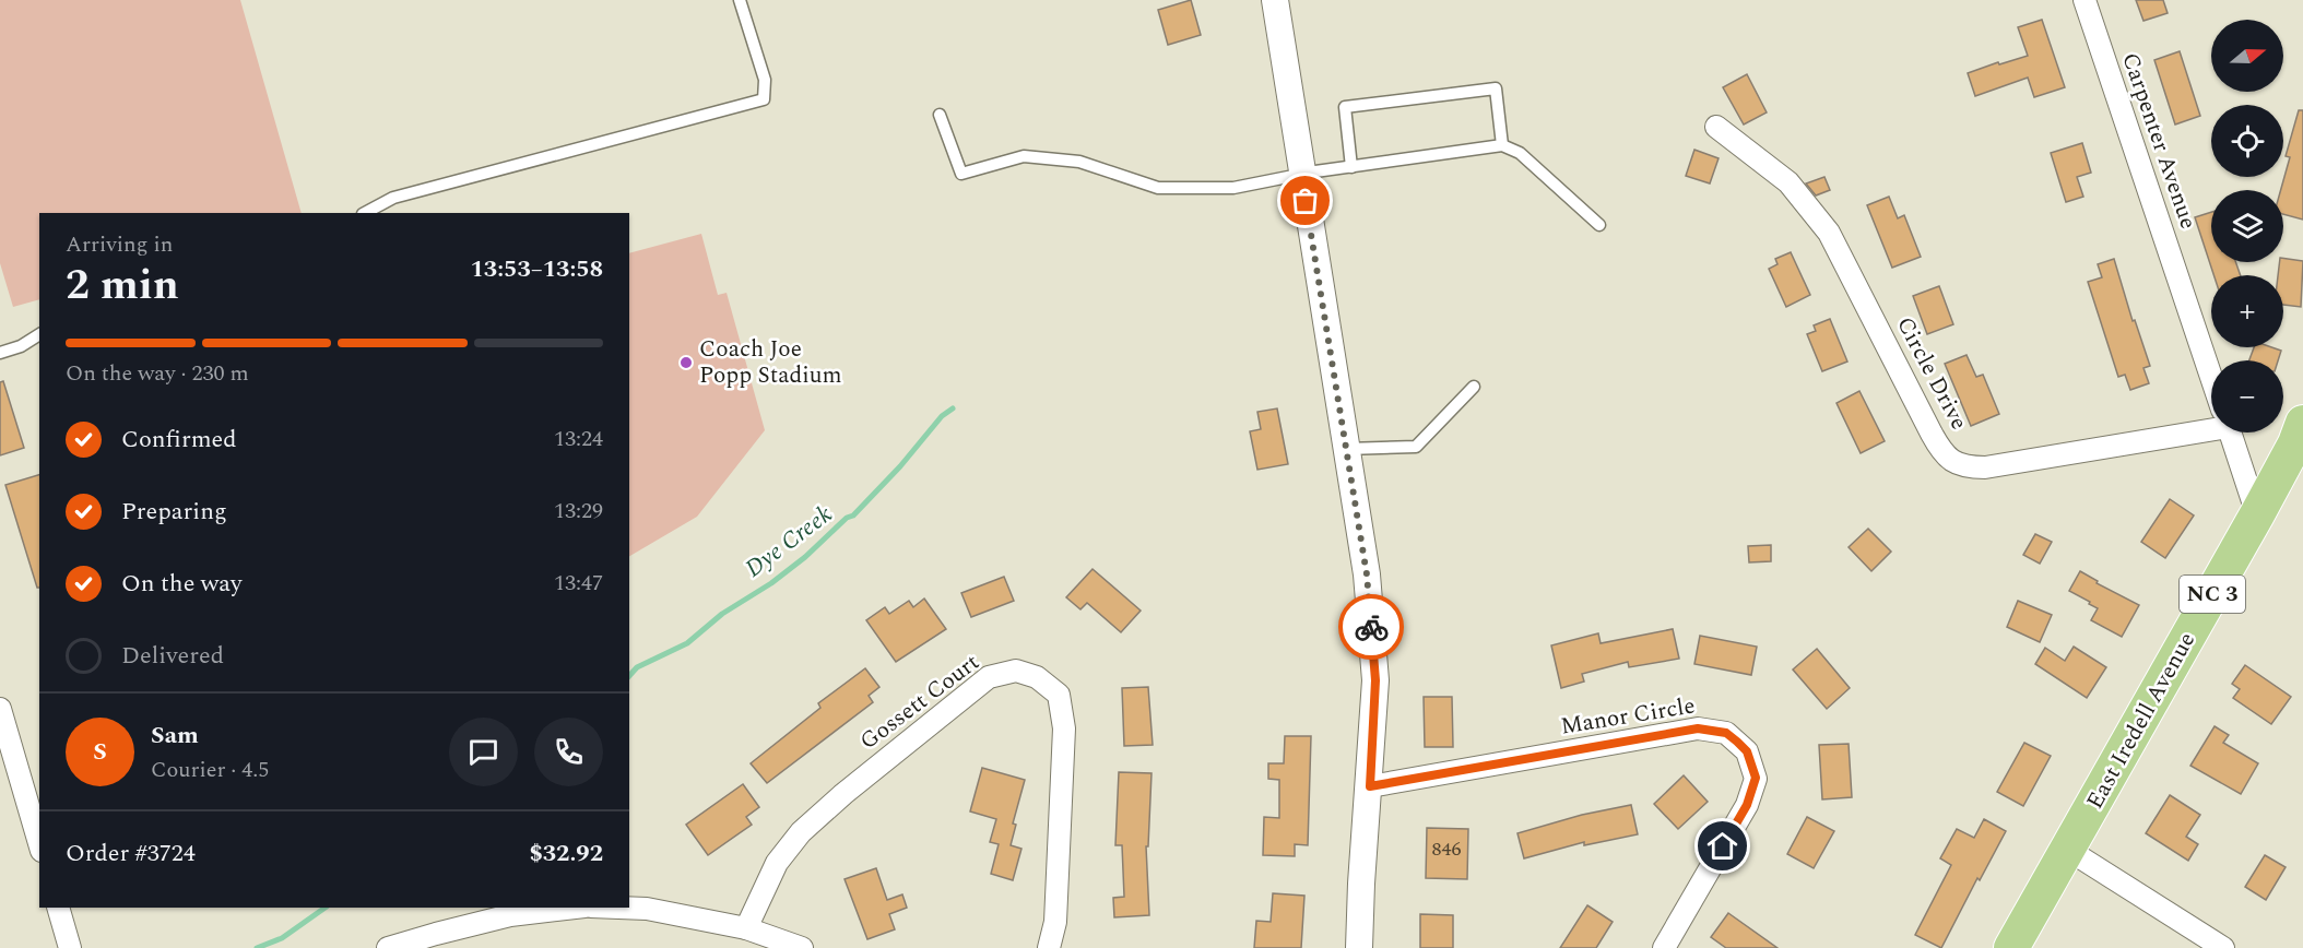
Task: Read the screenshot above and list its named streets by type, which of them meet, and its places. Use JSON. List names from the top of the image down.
{
  "streets": {
    "main road": ["NC 3", "East Iredell Avenue"],
    "street": [
      "Carpenter Avenue",
      "Circle Drive",
      "Gossett Court",
      "Manor Circle"
    ]
  },
  "crossings": [
    ["Carpenter Avenue", "East Iredell Avenue"]
  ],
  "water": ["Dye Creek"],
  "places": ["Coach Joe Popp Stadium"],
  "house_numbers": ["846"],
  "north": "right",
  "page": {
    "map_buttons": ["+", "−"],
    "heading": ["2 min", "Arriving in", "13:53–13:58"],
    "panel": [
      "Sam",
      "Courier · 4.5",
      "Order #3724",
      "$32.92"
    ],
    "bar": "On the way · 230 m",
    "list": [
      ["Confirmed", "13:24"],
      ["Preparing", "13:29"],
      ["On the way", "13:47"],
      "Delivered"
    ],
    "round": "S"
  }
}
